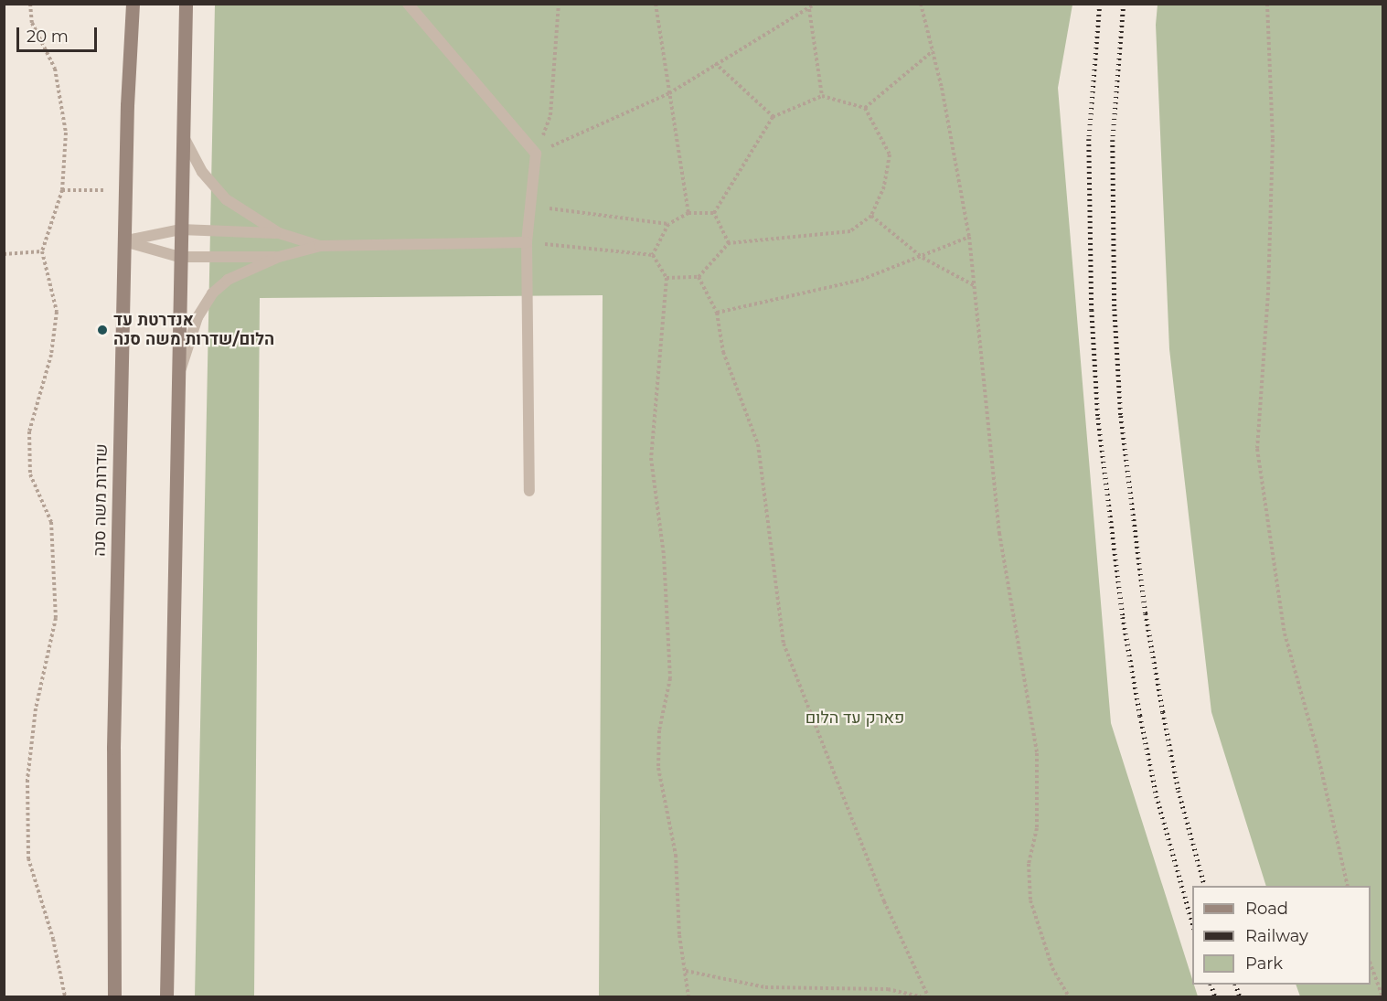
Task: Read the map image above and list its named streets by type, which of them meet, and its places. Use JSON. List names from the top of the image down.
{
  "streets": {
    "main road": ["שדרות משה סנה"]
  },
  "parks": ["פארק עד הלום"],
  "places": ["אנדרטת עד הלום/שדרות משה סנה"],
  "legend": ["Road", "Railway", "Park"],
  "scale_bar": "20 m"
}
